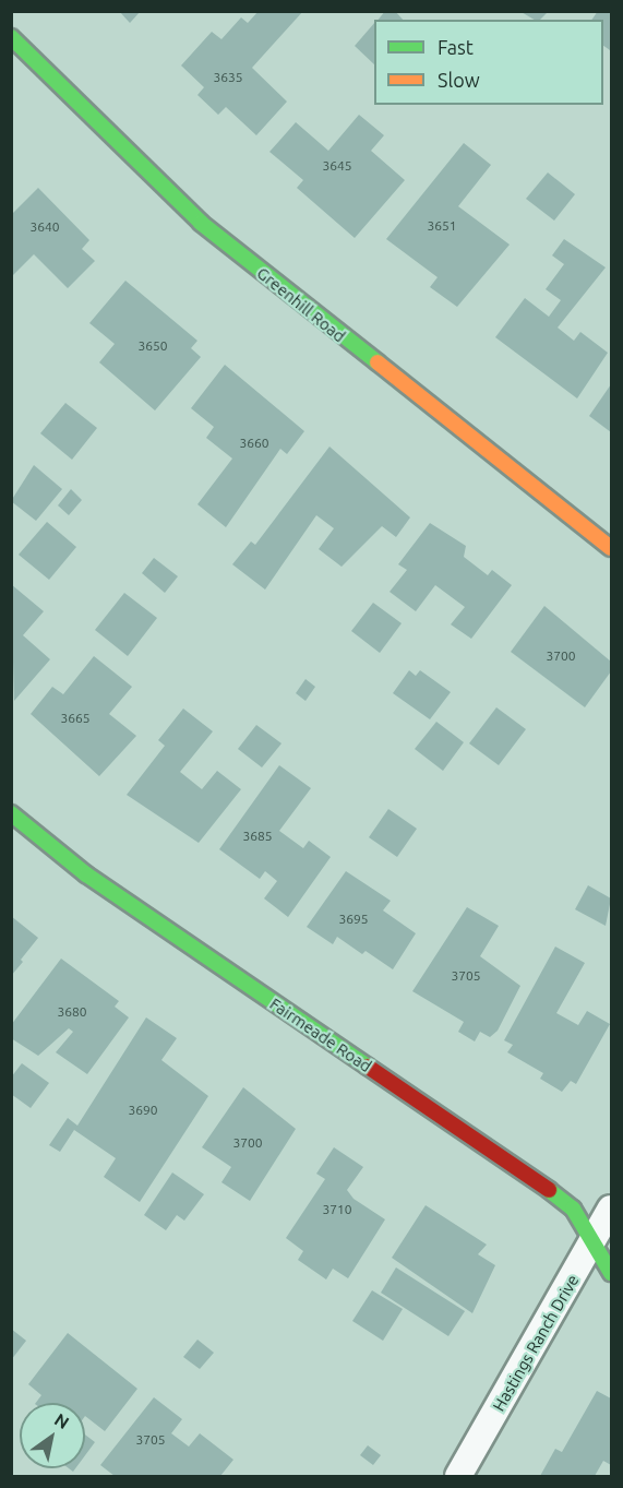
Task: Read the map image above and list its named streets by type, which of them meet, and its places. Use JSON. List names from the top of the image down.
{
  "streets": {
    "street": ["Greenhill Road", "Fairmeade Road", "Hastings Ranch Drive"]
  },
  "crossings": [
    ["Fairmeade Road", "Hastings Ranch Drive"]
  ],
  "house_numbers": [
    "3635",
    "3645",
    "3651",
    "3640",
    "3650",
    "3660",
    "3700",
    "3665",
    "3685",
    "3695",
    "3705",
    "3680",
    "3690",
    "3700",
    "3710",
    "3705"
  ],
  "legend": ["Fast", "Slow"],
  "north": "top right"
}
